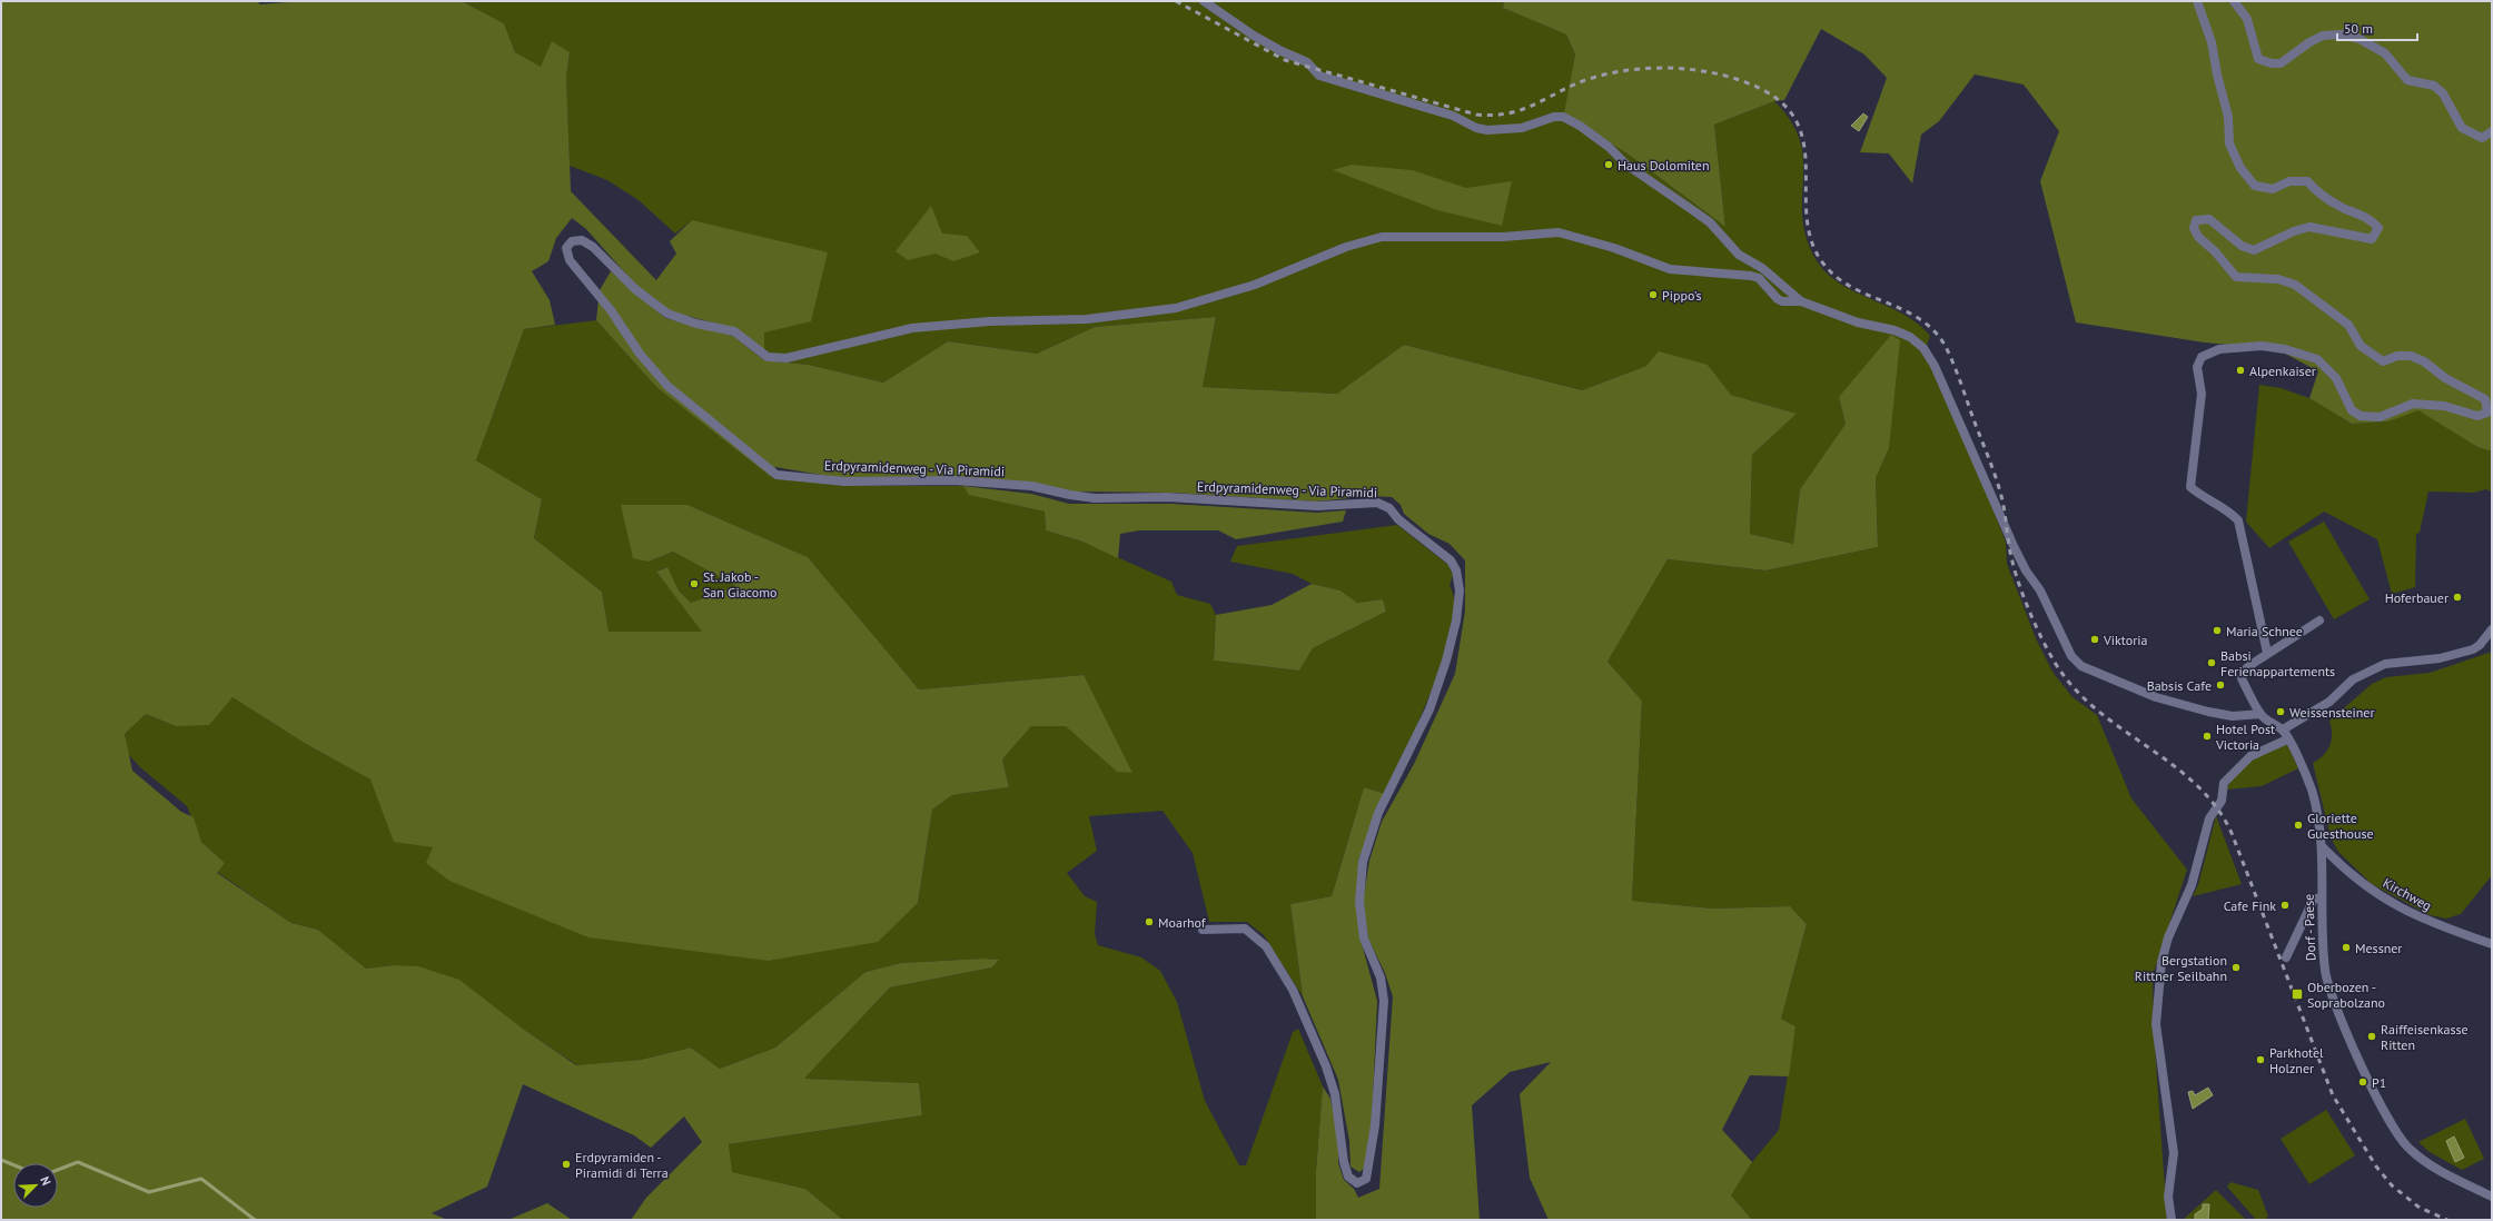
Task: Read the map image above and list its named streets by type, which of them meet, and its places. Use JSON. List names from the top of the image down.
{
  "streets": {
    "street": ["Erdpyramidenweg - Via Piramidi", "Kirchweg", "Dorf - Paese"]
  },
  "crossings": [
    ["Kirchweg", "Dorf - Paese"]
  ],
  "places": {
    "other": [
      "Haus Dolomiten",
      "Pippo's",
      "Alpenkaiser",
      "St. Jakob - San Giacomo",
      "Hoferbauer",
      "Maria Schnee",
      "Viktoria",
      "Babsi Ferienappartements",
      "Babsis Cafe",
      "Weissensteiner",
      "Hotel Post Victoria",
      "Gloriette Guesthouse",
      "Cafe Fink",
      "Moarhof",
      "Messner",
      "Bergstation Rittner Seilbahn",
      "Raiffeisenkasse Ritten",
      "Parkhotel Holzner",
      "P1",
      "Erdpyramiden - Piramidi di Terra"
    ],
    "transit": ["Oberbozen - Soprabolzano"]
  },
  "scale_bar": "50 m",
  "north": "top right"
}
